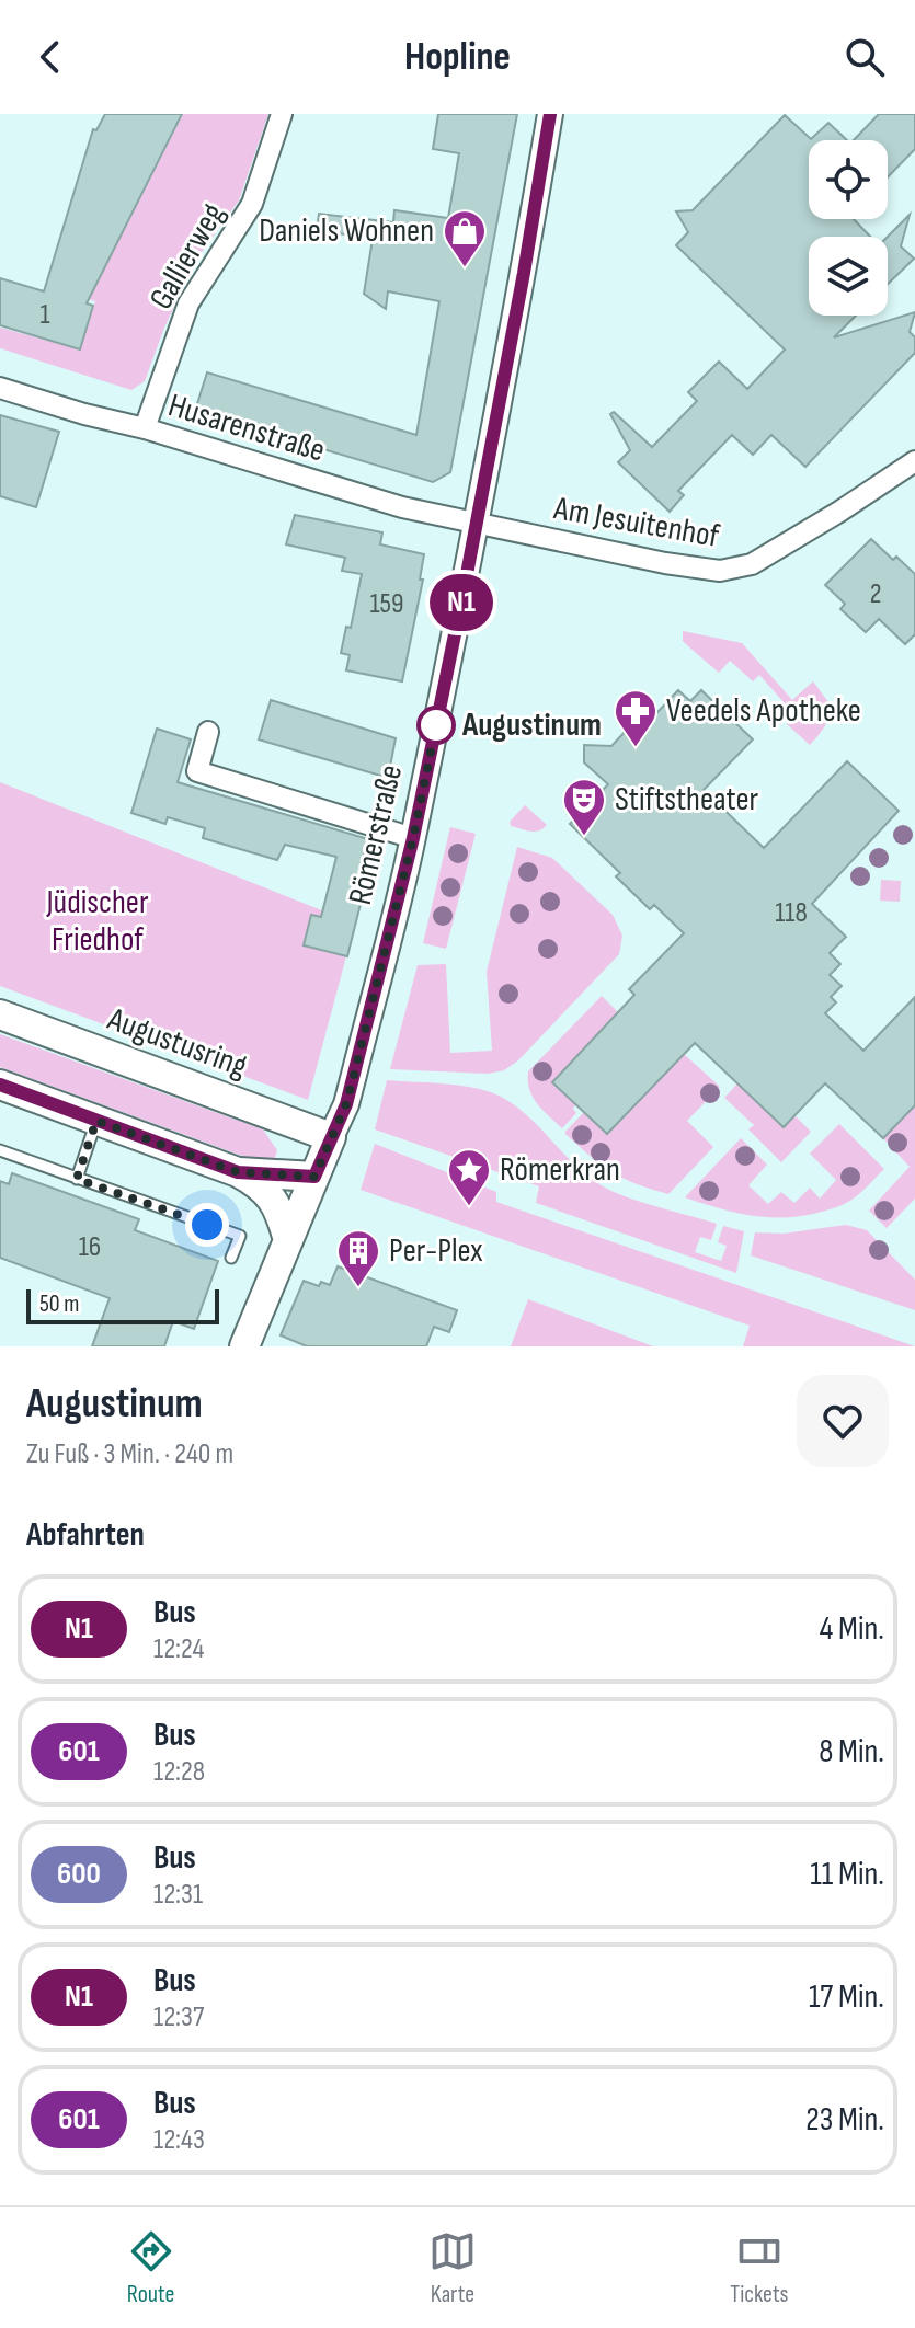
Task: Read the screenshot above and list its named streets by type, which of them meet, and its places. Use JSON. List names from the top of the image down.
{
  "streets": {
    "main road": ["Römerstraße", "Augustusring"],
    "street": ["Gallierweg", "Husarenstraße", "Am Jesuitenhof"]
  },
  "crossings": [
    ["Gallierweg", "Husarenstraße"],
    ["Husarenstraße", "Am Jesuitenhof"],
    ["Husarenstraße", "Römerstraße"],
    ["Am Jesuitenhof", "Römerstraße"],
    ["Römerstraße", "Augustusring"]
  ],
  "parks": ["Jüdischer Friedhof"],
  "places": {
    "shop": ["Daniels Wohnen"],
    "other": ["Augustinum"],
    "pharmacy": ["Veedels Apotheke"],
    "theatre": ["Stiftstheater"],
    "place": ["Römerkran"],
    "building": ["Per-Plex"]
  },
  "lines": ["bus line N1"],
  "house_numbers": [
    "1",
    "2",
    "159",
    "118",
    "16"
  ],
  "scale_bar": "50 m",
  "page": {
    "header": "Hopline",
    "on_map": "N1",
    "scale": "50 m",
    "heading": [
      ["Augustinum", "Zu Fuß · 3 Min. · 240 m"],
      "Abfahrten"
    ],
    "list": [
      {
        "mark": "N1",
        "name": "Bus",
        "note": "12:24",
        "value": "4 Min."
      },
      {
        "mark": "601",
        "name": "Bus",
        "note": "12:28",
        "value": "8 Min."
      },
      {
        "mark": "600",
        "name": "Bus",
        "note": "12:31",
        "value": "11 Min."
      },
      {
        "mark": "N1",
        "name": "Bus",
        "note": "12:37",
        "value": "17 Min."
      },
      {
        "mark": "601",
        "name": "Bus",
        "note": "12:43",
        "value": "23 Min."
      }
    ],
    "tabs": ["Route", "Karte", "Tickets"]
  }
}
